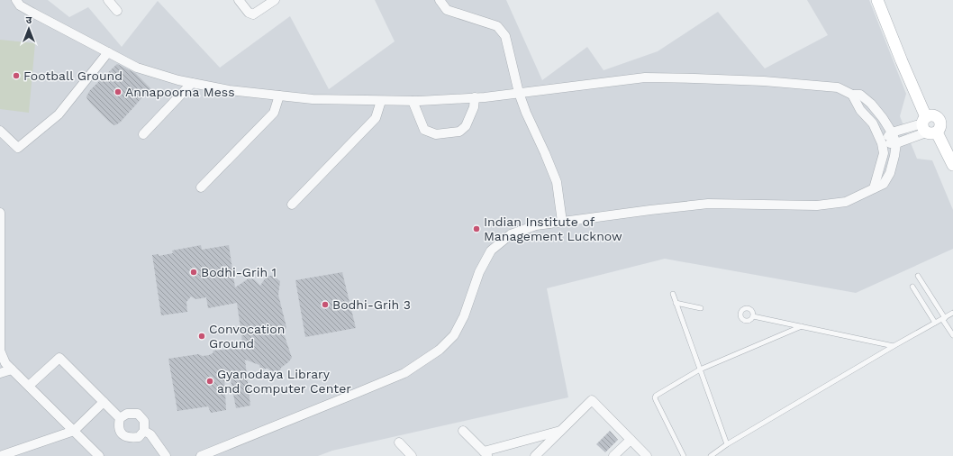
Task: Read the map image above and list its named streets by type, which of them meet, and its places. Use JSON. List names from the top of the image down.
{
  "places": [
    "Football Ground",
    "Annapoorna Mess",
    "Indian Institute of Management Lucknow",
    "Bodhi-Grih 1",
    "Bodhi-Grih 3",
    "Convocation Ground",
    "Gyanodaya Library and Computer Center"
  ],
  "north": "top"
}
